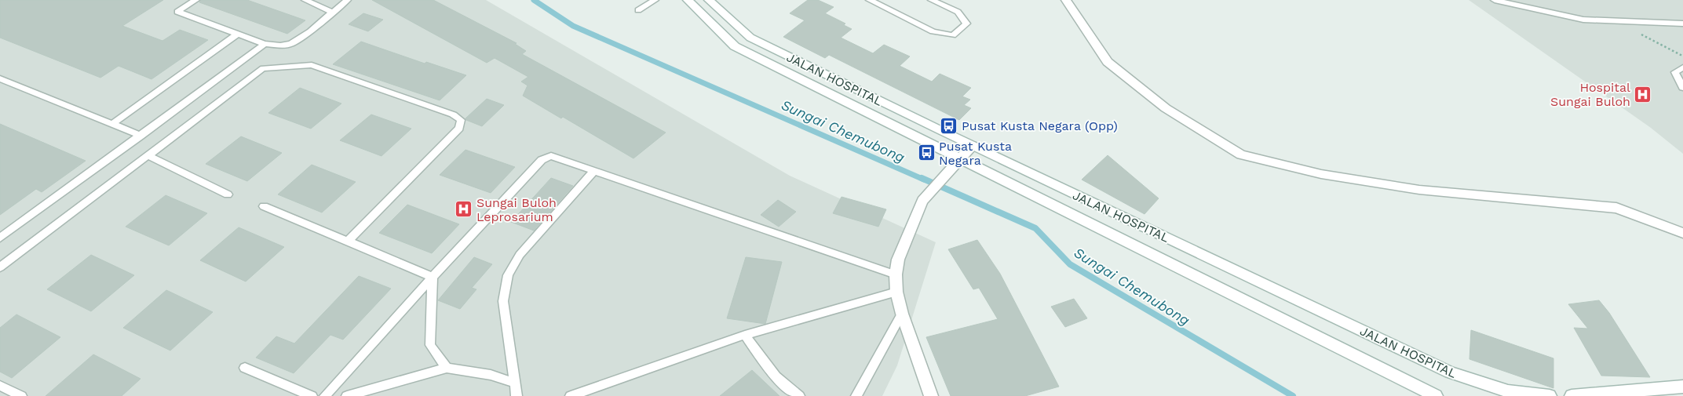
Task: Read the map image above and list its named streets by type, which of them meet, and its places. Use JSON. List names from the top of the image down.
{
  "streets": {
    "main road": ["JALAN HOSPITAL"]
  },
  "water": ["Sungai Chemubong"],
  "places": {
    "hospital": ["Hospital Sungai Buloh", "Sungai Buloh Leprosarium"],
    "bus stop": ["Pusat Kusta Negara (Opp)", "Pusat Kusta Negara"]
  }
}
